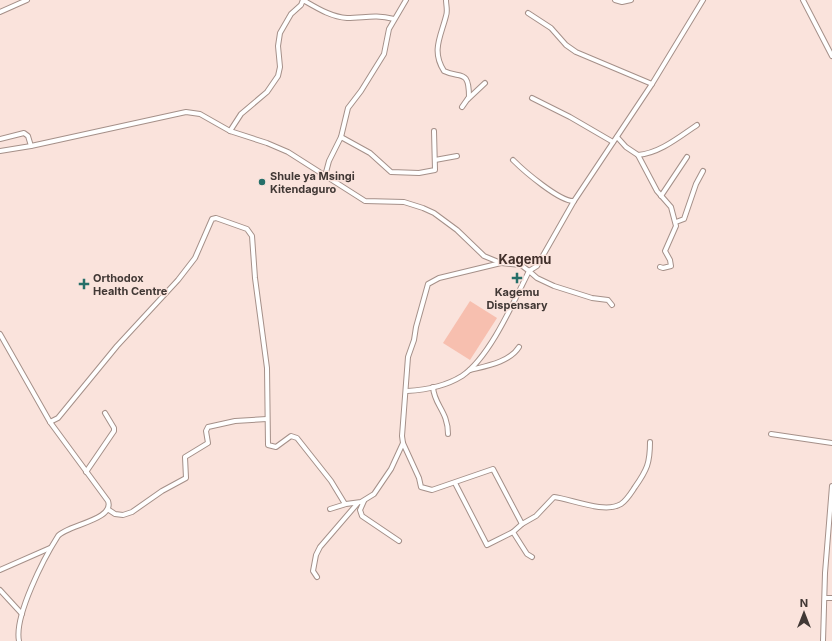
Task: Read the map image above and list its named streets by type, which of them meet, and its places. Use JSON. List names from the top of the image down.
{
  "districts": ["Kagemu"],
  "places": {
    "other": ["Shule ya Msingi Kitendaguro"],
    "health": ["Kagemu Dispensary", "Orthodox Health Centre"]
  },
  "north": "top"
}
